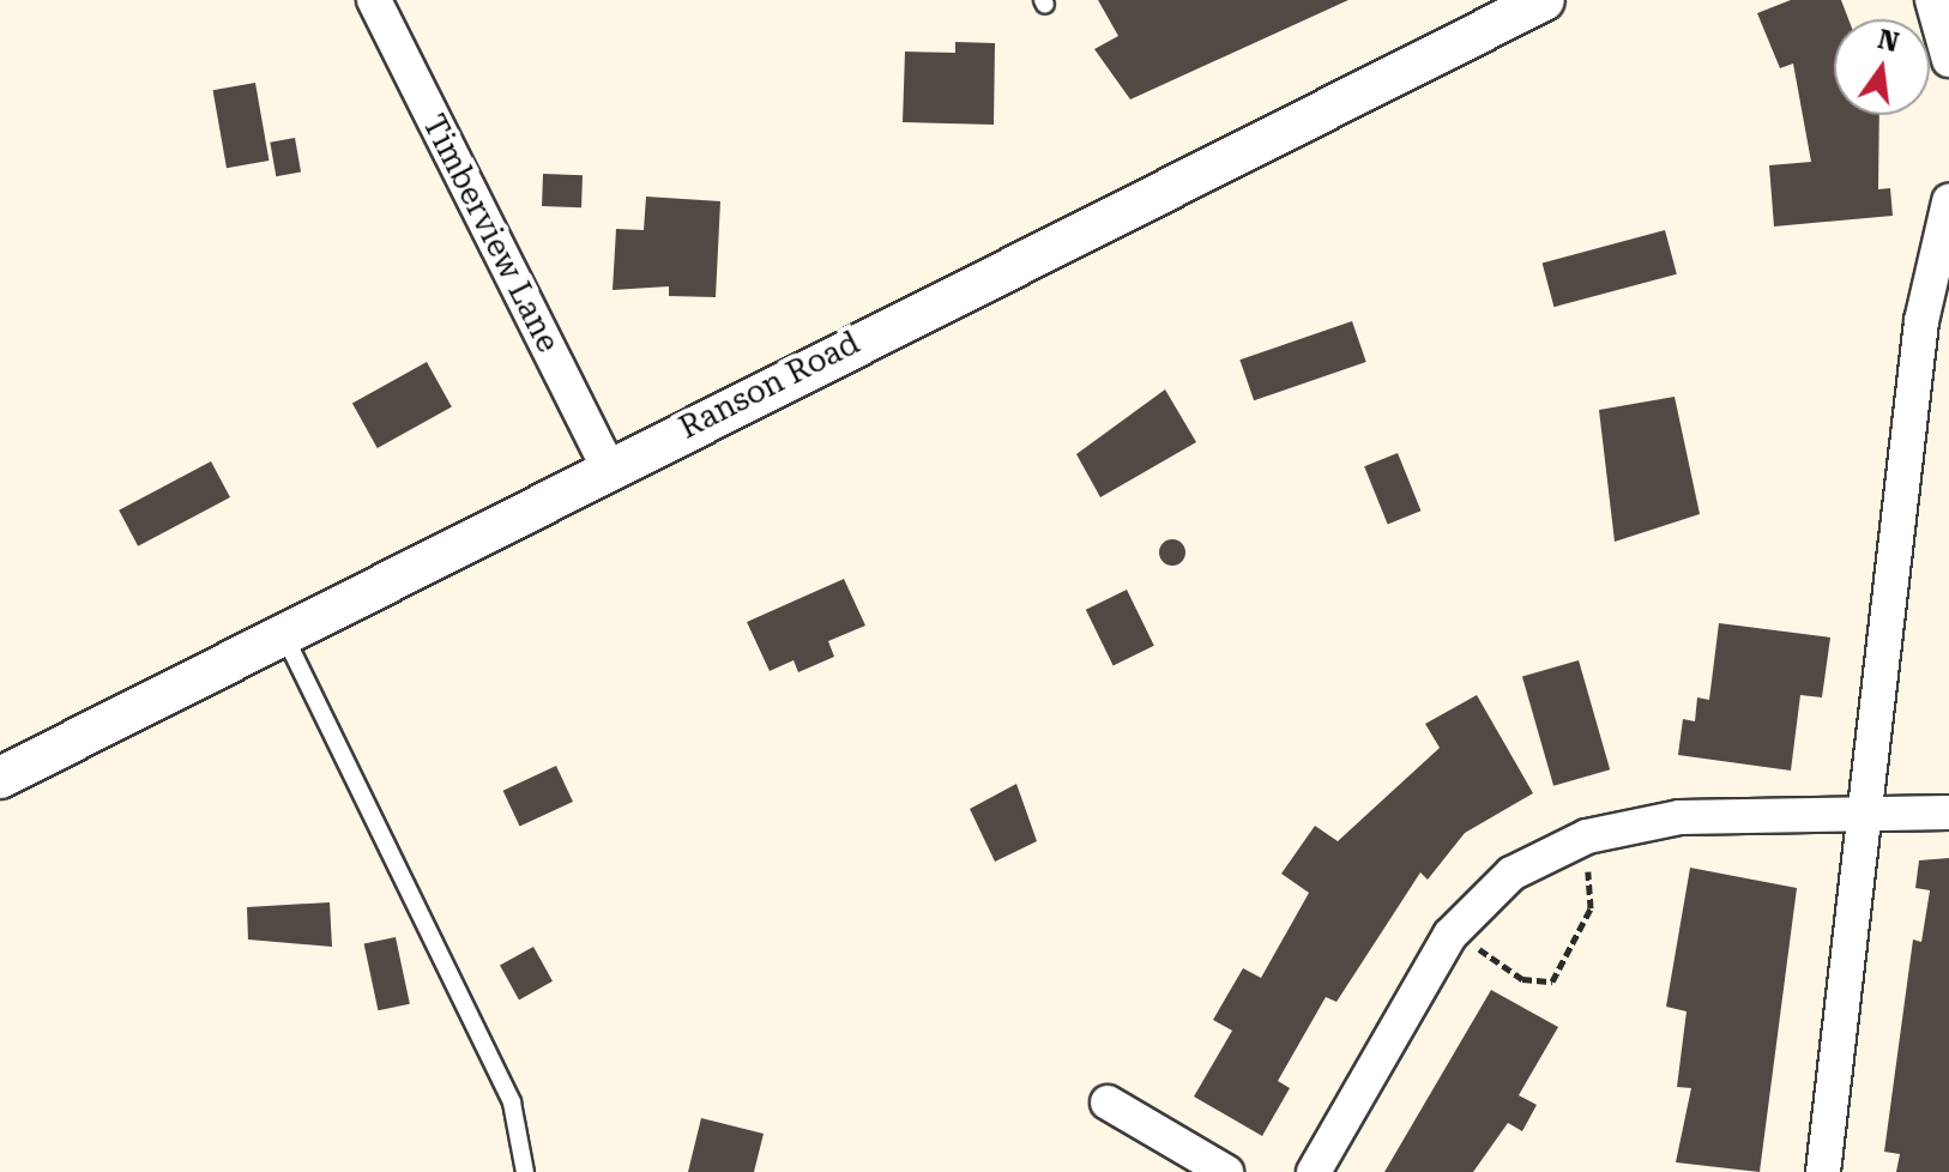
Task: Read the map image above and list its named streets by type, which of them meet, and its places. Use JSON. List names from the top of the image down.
{
  "streets": {
    "street": ["Timberview Lane", "Ranson Road"]
  },
  "crossings": [
    ["Timberview Lane", "Ranson Road"]
  ],
  "north": "top"
}
